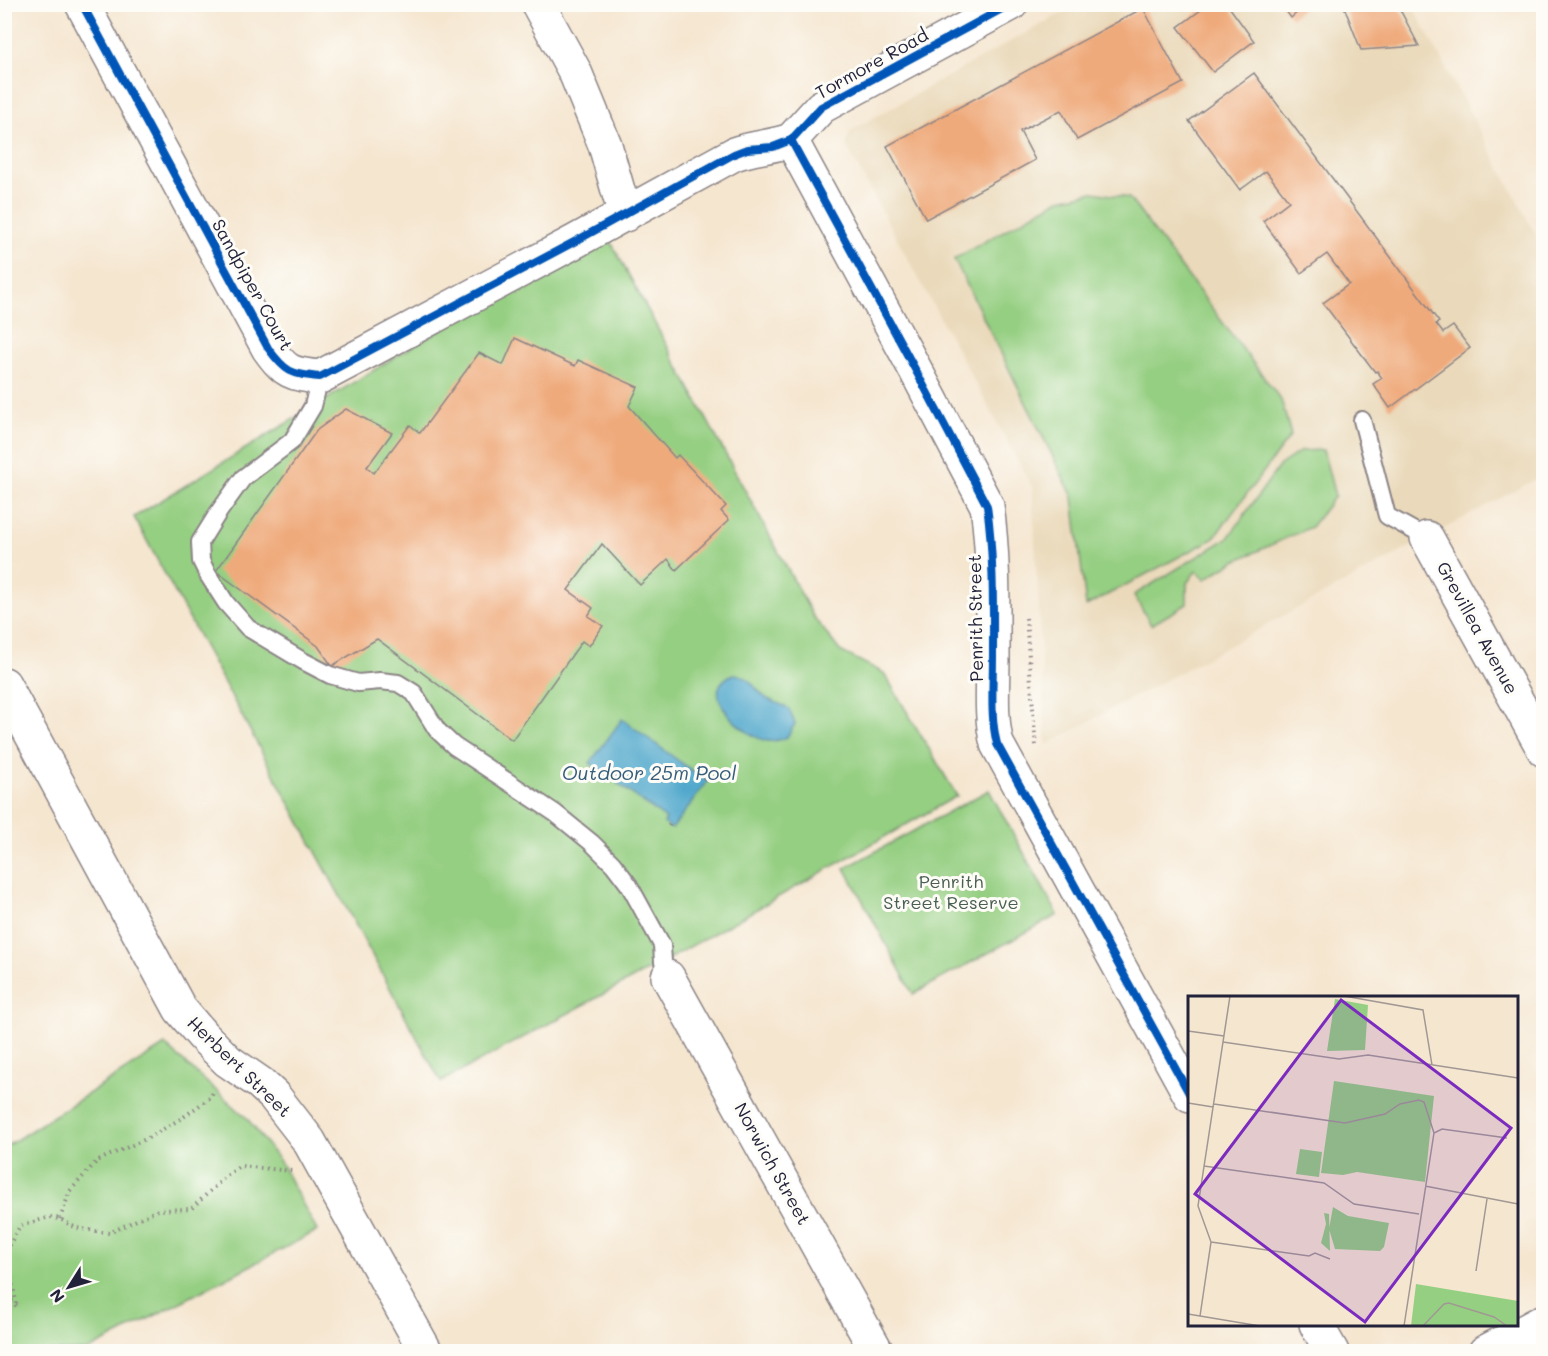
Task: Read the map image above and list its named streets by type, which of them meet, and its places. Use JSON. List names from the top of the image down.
{
  "streets": {
    "street": [
      "Tormore Road",
      "Sandpiper Court",
      "Penrith Street",
      "Grevillea Avenue",
      "Herbert Street",
      "Norwich Street"
    ]
  },
  "crossings": [
    ["Tormore Road", "Penrith Street"]
  ],
  "water": ["Outdoor 25m Pool"],
  "parks": ["Penrith Street Reserve"],
  "north": "bottom left"
}
